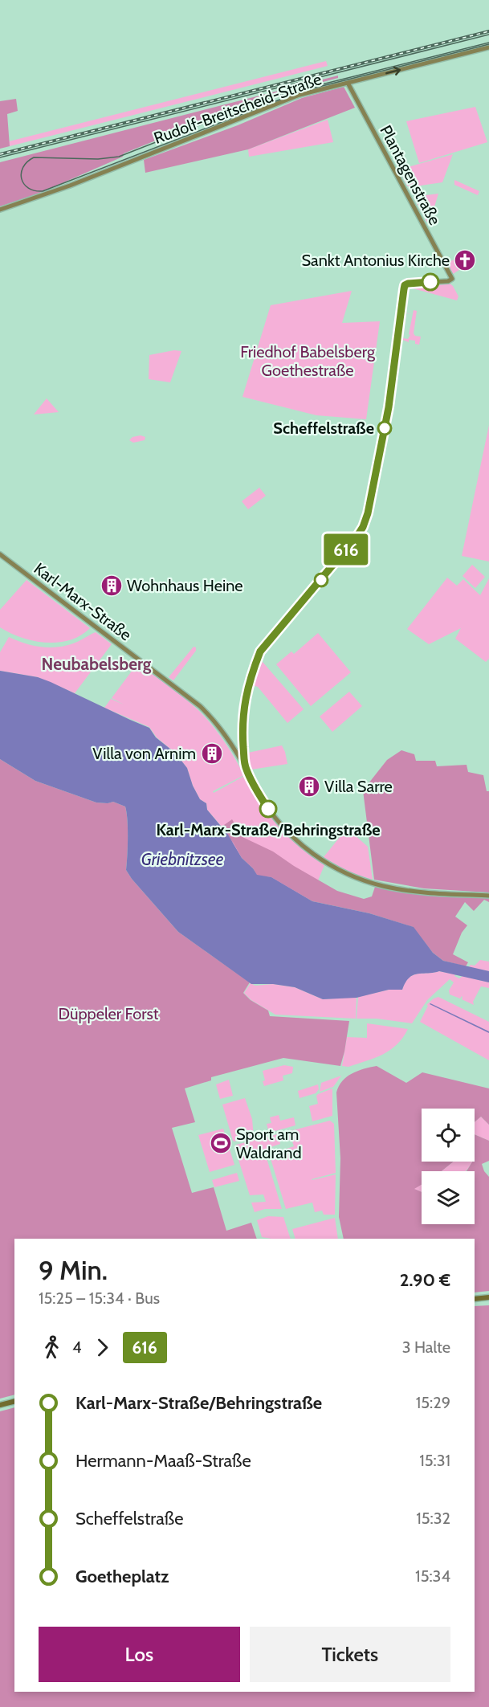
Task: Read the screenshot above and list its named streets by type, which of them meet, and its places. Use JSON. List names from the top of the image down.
{
  "streets": {
    "street": ["Rudolf-Breitscheid-Straße", "Plantagenstraße", "Karl-Marx-Straße"]
  },
  "crossings": [
    ["Rudolf-Breitscheid-Straße", "Plantagenstraße"],
    ["Plantagenstraße", "Karl-Marx-Straße"]
  ],
  "districts": ["Neubabelsberg"],
  "water": ["Griebnitzsee"],
  "parks": ["Friedhof Babelsberg Goethestraße", "Düppeler Forst"],
  "places": {
    "church": ["Sankt Antonius Kirche"],
    "other": ["Scheffelstraße", "Karl-Marx-Straße/Behringstraße"],
    "building": ["Wohnhaus Heine", "Villa von Arnim", "Villa Sarre"],
    "sports": ["Sport am Waldrand"]
  },
  "lines": ["bus line 616"],
  "page": {
    "on_map": "616",
    "heading": ["9 Min.", "15:25 – 15:34 · Bus", "2.90 €"],
    "legs": ["4", "616", "3 Halte"],
    "list": [
      {
        "name": "Karl-Marx-Straße/Behringstraße",
        "value": "15:29"
      },
      {
        "name": "Hermann-Maaß-Straße",
        "value": "15:31"
      },
      {
        "name": "Scheffelstraße",
        "value": "15:32"
      },
      {
        "name": "Goetheplatz",
        "value": "15:34"
      }
    ],
    "buttons": ["Los", "Tickets"]
  }
}
